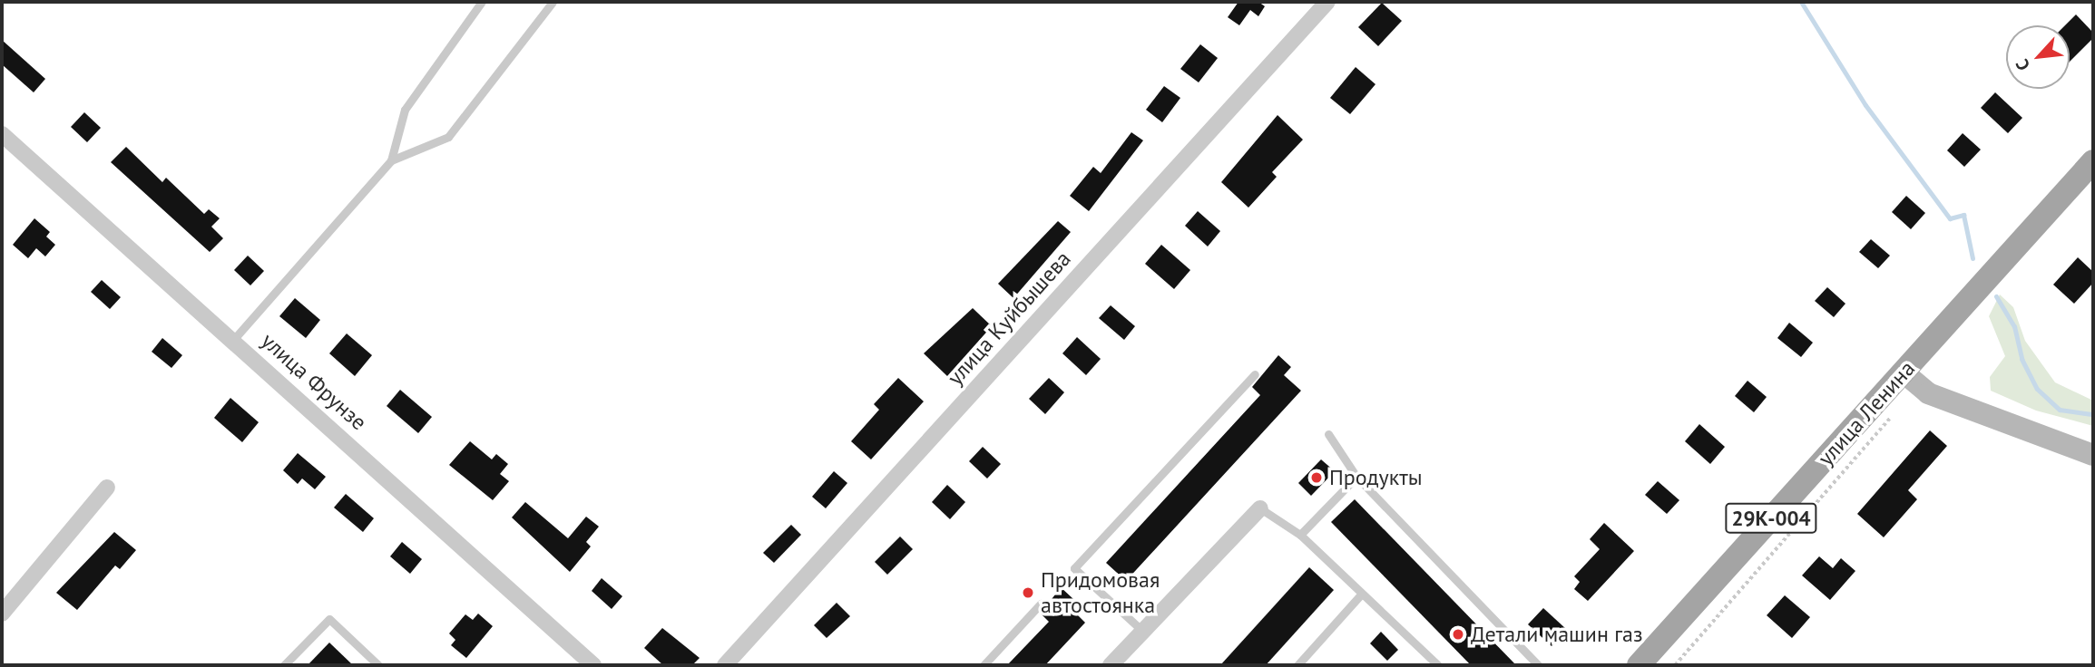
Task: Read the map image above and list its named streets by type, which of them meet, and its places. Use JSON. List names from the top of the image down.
{
  "streets": {
    "main road": ["улица Ленина", "29К-004"],
    "street": ["улица Куйбышева", "улица Фрунзе"]
  },
  "places": ["Продукты", "Придомовая автостоянка", "Детали машин газ"],
  "north": "bottom left"
}
